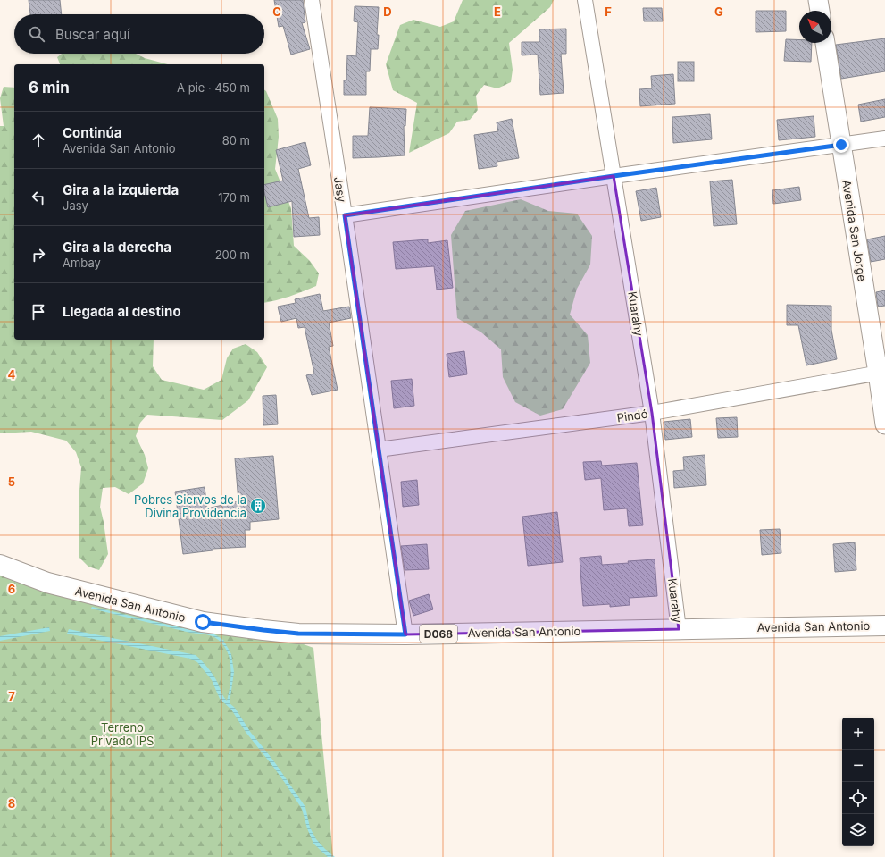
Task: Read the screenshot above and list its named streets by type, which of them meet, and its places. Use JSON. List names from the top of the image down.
{
  "streets": {
    "main road": ["Avenida San Antonio", "D068"],
    "street": [
      "Jasy",
      "Avenida San Jorge",
      "Kuarahy",
      "Pindó"
    ]
  },
  "crossings": [
    ["Jasy", "Pindó"],
    ["Jasy", "Avenida San Antonio"],
    ["Avenida San Jorge", "Pindó"],
    ["Kuarahy", "Pindó"],
    ["Kuarahy", "Avenida San Antonio"]
  ],
  "parks": ["Terreno Privado IPS"],
  "places": {
    "building": ["Pobres Siervos de la Divina Providencia"]
  },
  "north": "top left",
  "page": {
    "search": "Buscar aquí",
    "heading": ["6 min", "A pie · 450 m"],
    "list": [
      ["Continúa", "Avenida San Antonio", "80 m"],
      ["Gira a la izquierda", "Jasy", "170 m"],
      ["Gira a la derecha", "Ambay", "200 m"],
      "Llegada al destino"
    ],
    "map_buttons": ["+", "−"]
  },
  "grid": {
    "columns": [
      "C",
      "D",
      "E",
      "F",
      "G"
    ],
    "rows": [
      "4",
      "5",
      "6",
      "7",
      "8"
    ]
  }
}
